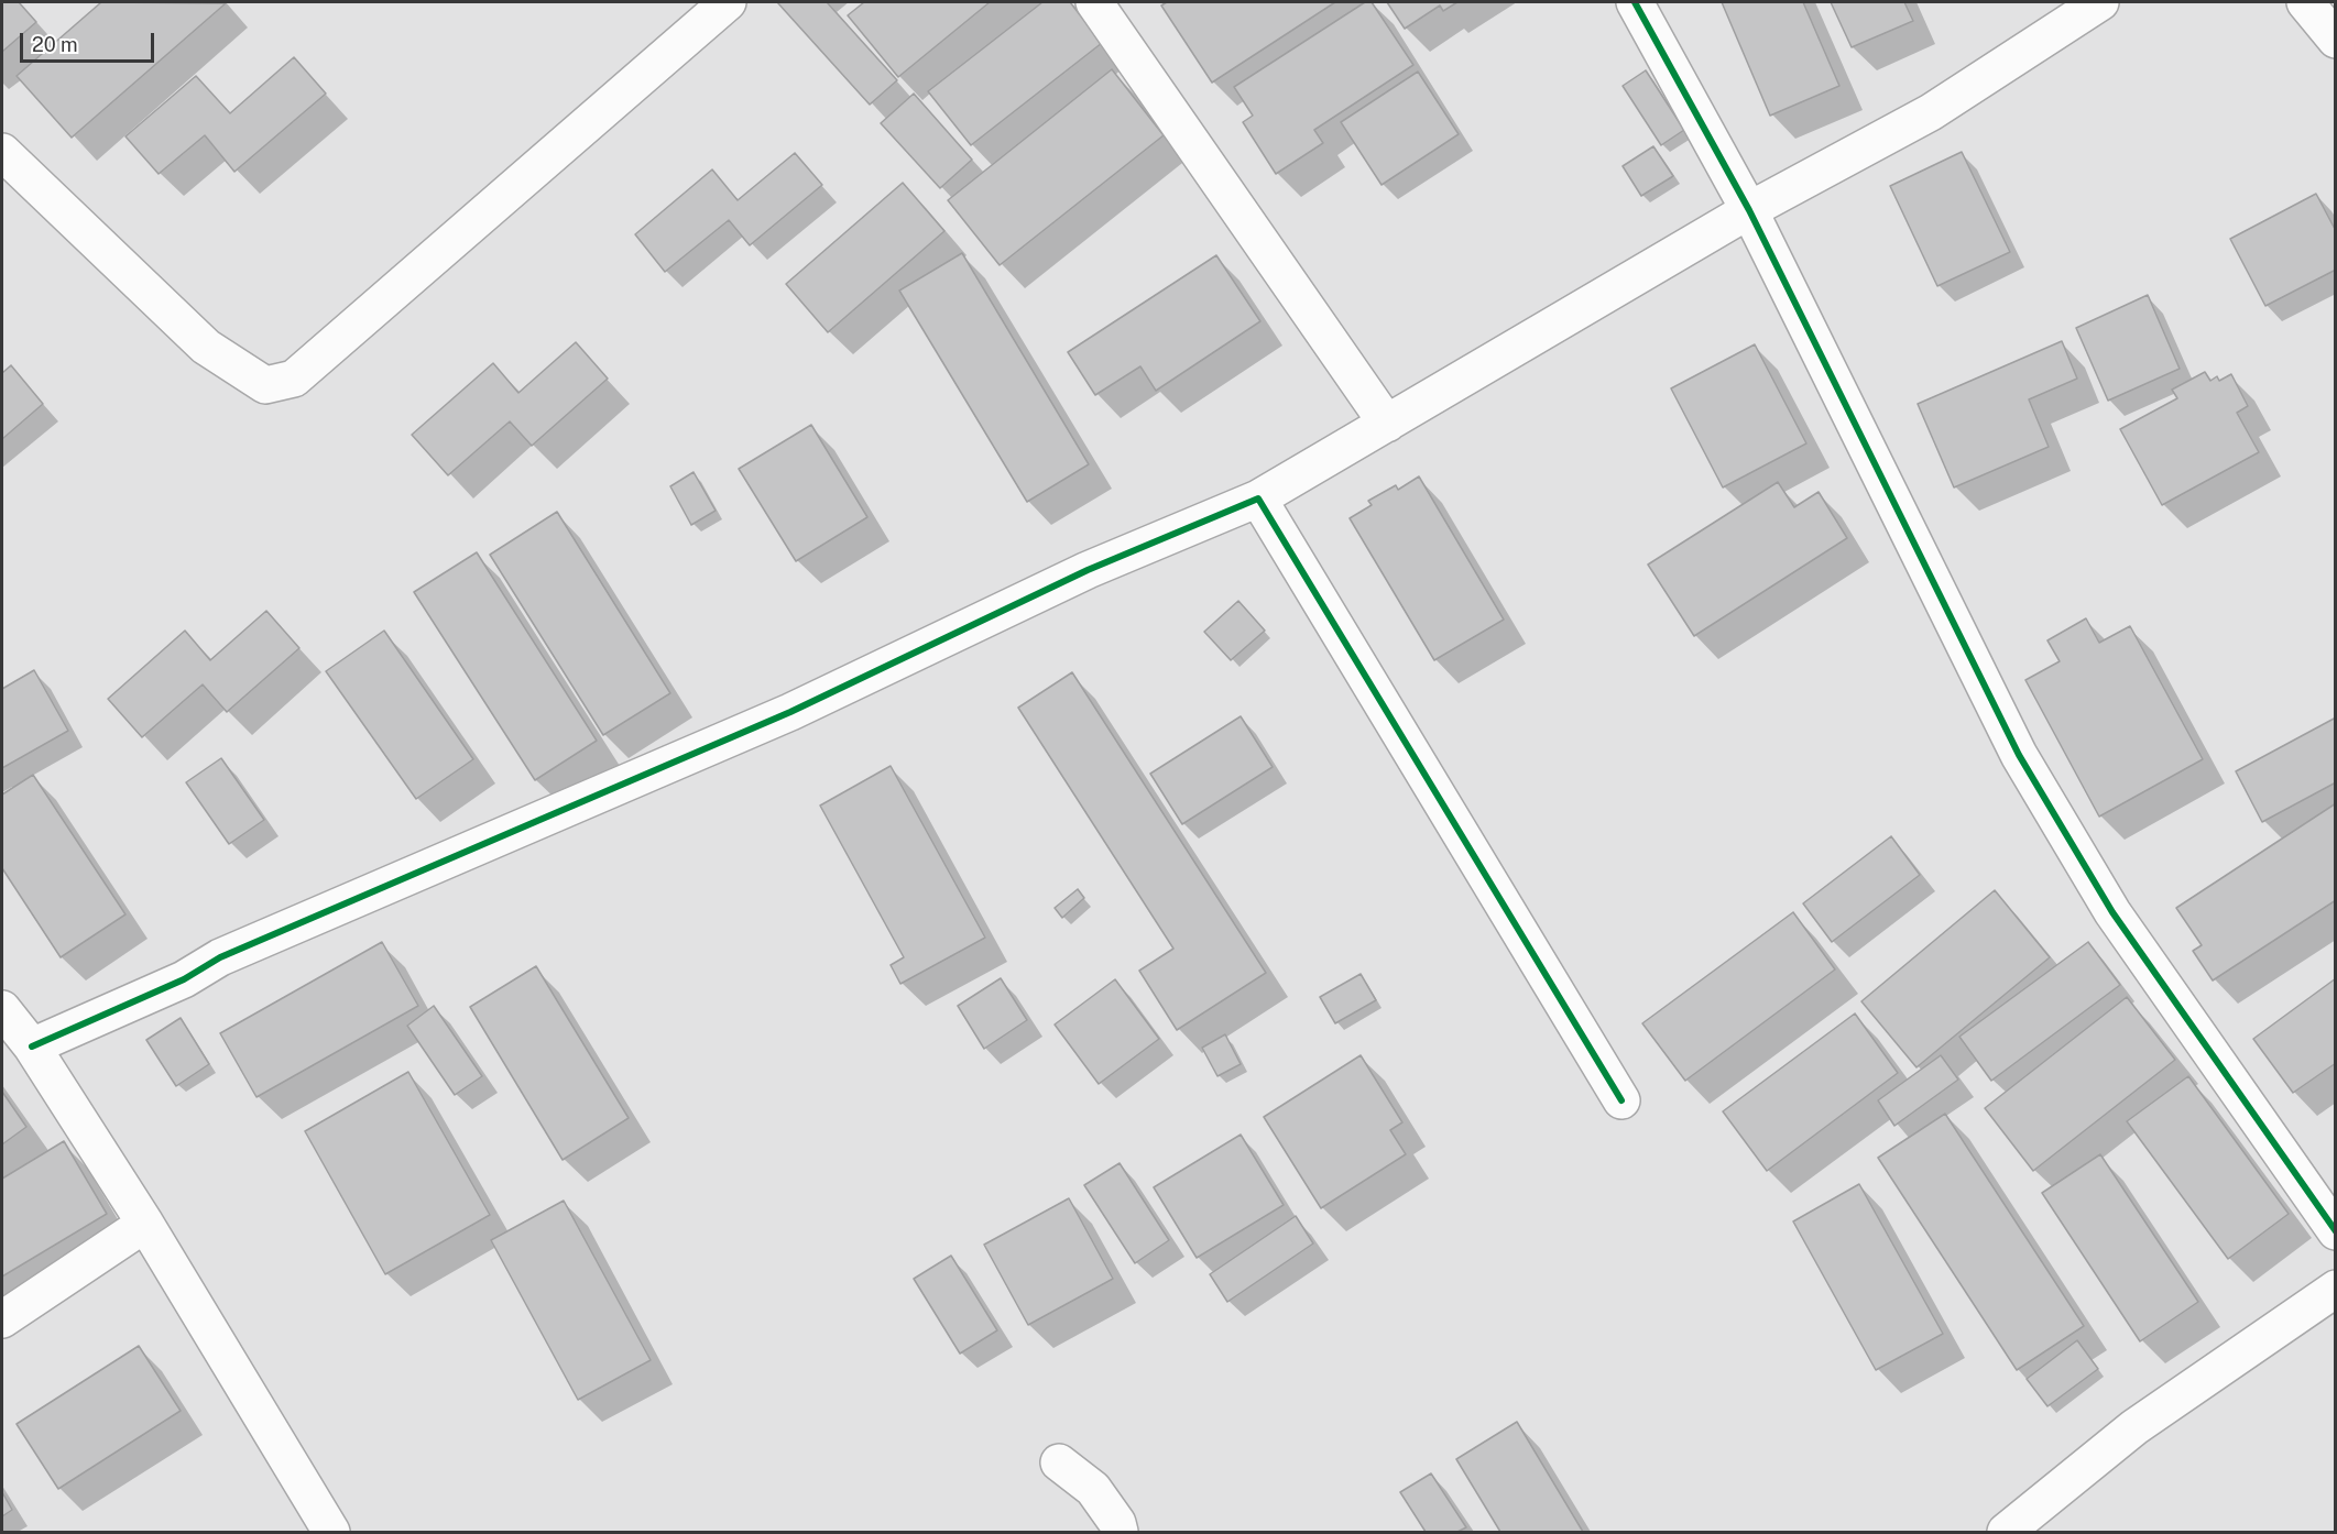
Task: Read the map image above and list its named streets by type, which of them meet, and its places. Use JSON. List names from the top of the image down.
{
  "scale_bar": "20 m"
}
